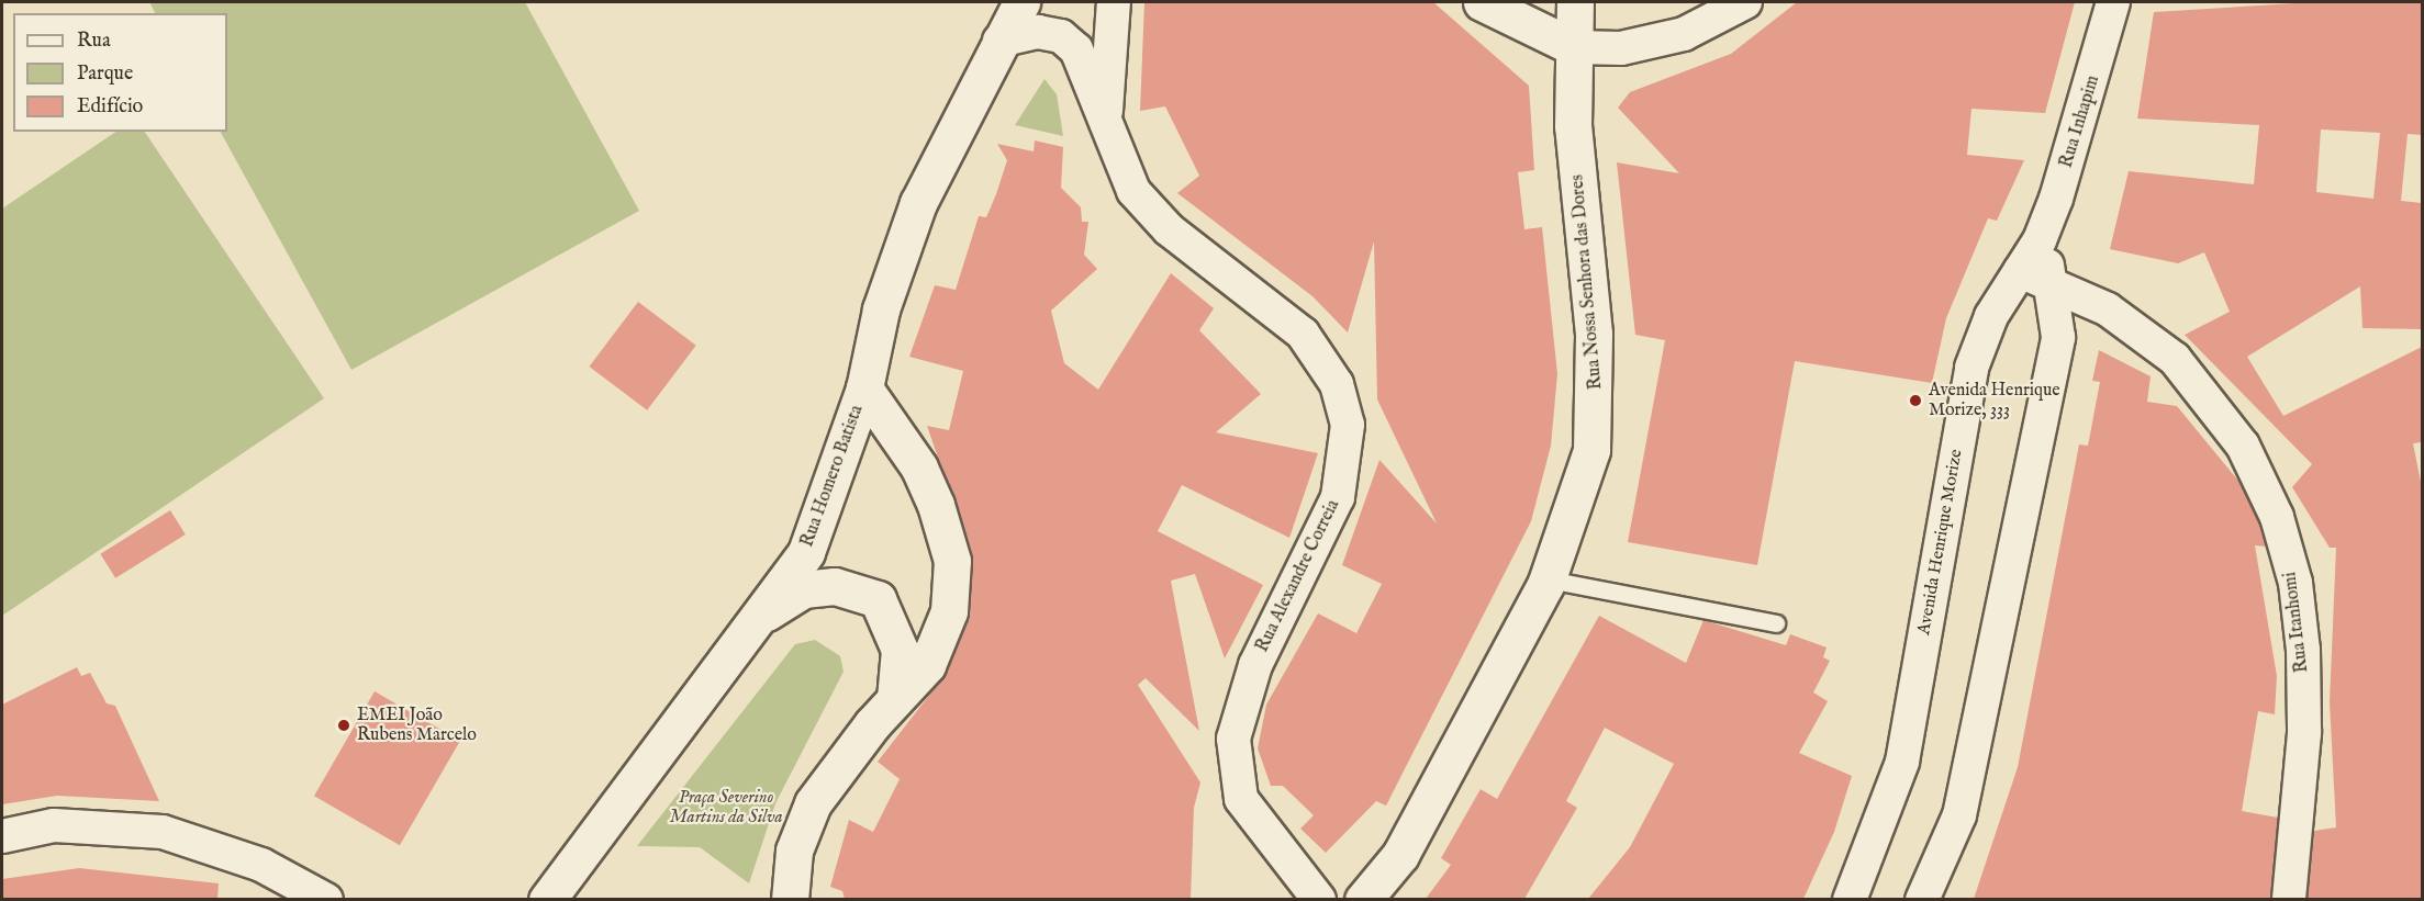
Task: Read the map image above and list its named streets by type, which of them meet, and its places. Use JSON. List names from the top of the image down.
{
  "streets": {
    "street": [
      "Rua Inhapim",
      "Rua Nossa Senhora das Dores",
      "Rua Homero Batista",
      "Avenida Henrique Morize",
      "Rua Alexandre Correia",
      "Rua Itanhomi"
    ]
  },
  "crossings": [
    ["Rua Inhapim", "Avenida Henrique Morize"],
    ["Rua Homero Batista", "Rua Alexandre Correia"],
    ["Avenida Henrique Morize", "Rua Itanhomi"]
  ],
  "parks": ["Praça Severino Martins da Silva"],
  "places": ["Avenida Henrique Morize, 333", "EMEI João Rubens Marcelo"],
  "legend": ["Rua", "Parque", "Edifício"]
}
